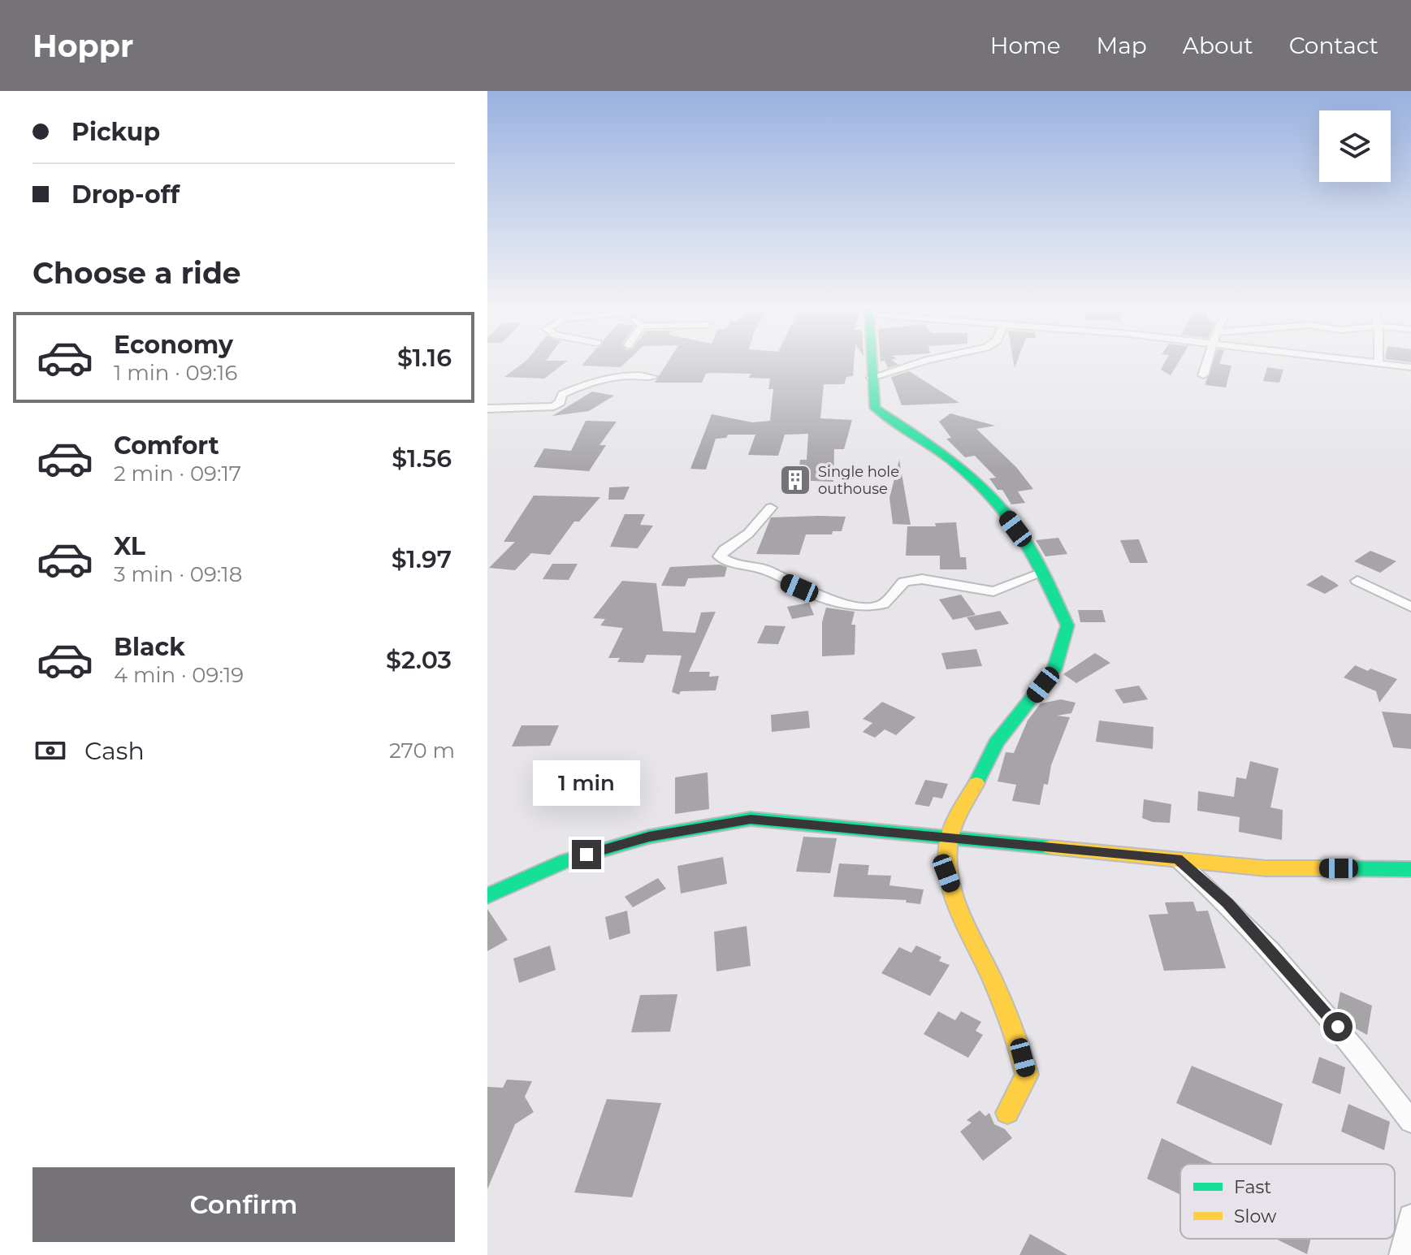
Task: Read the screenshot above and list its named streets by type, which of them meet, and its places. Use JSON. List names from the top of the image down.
{
  "places": {
    "building": ["Single hole outhouse"]
  },
  "legend": ["Fast", "Slow"],
  "page": {
    "header": "Hoppr",
    "nav": [
      "Home",
      "Map",
      "About",
      "Contact"
    ],
    "banner": ["Pickup", "Drop-off"],
    "heading": "Choose a ride",
    "list": [
      {
        "name": "Economy",
        "note": "1 min · 09:16",
        "value": "$1.16"
      },
      {
        "name": "Comfort",
        "note": "2 min · 09:17",
        "value": "$1.56"
      },
      {
        "name": "XL",
        "note": "3 min · 09:18",
        "value": "$1.97"
      },
      {
        "name": "Black",
        "note": "4 min · 09:19",
        "value": "$2.03"
      }
    ],
    "pay": ["Cash", "270 m"],
    "bubble": "1 min",
    "buttons": "Confirm"
  }
}
